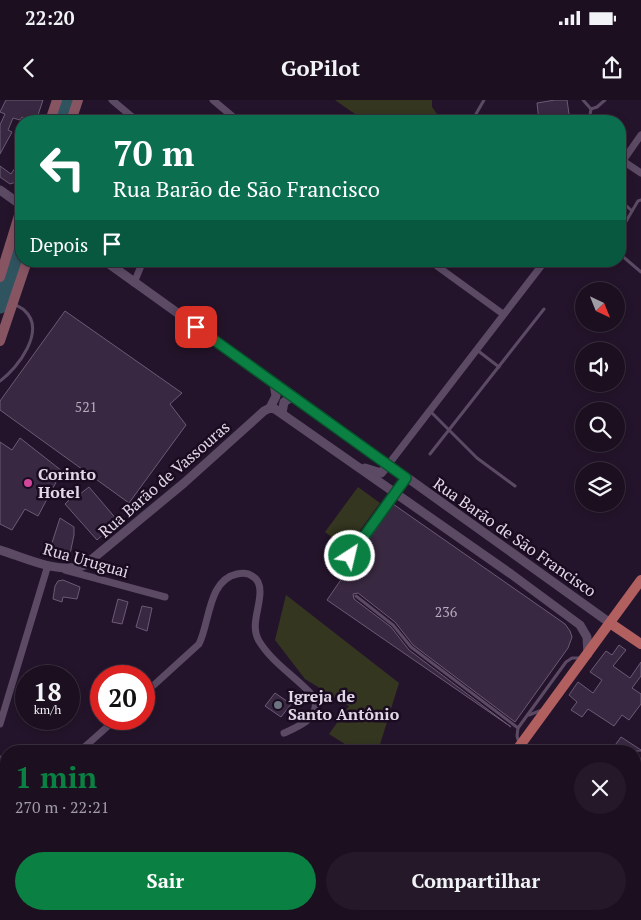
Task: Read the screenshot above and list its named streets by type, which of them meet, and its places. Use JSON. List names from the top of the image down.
{
  "streets": {
    "main road": ["Rua Barão de São Francisco"],
    "street": ["Rua Barão de Vassouras", "Rua Uruguai"]
  },
  "crossings": [
    ["Rua Barão de Vassouras", "Rua Uruguai"]
  ],
  "places": ["Corinto Hotel", "Igreja de Santo Antônio"],
  "house_numbers": ["521", "236"],
  "north": "bottom right",
  "page": {
    "status": "22:20",
    "header": "GoPilot",
    "turn": ["70 m", "Rua Barão de São Francisco"],
    "then": "Depois",
    "speed": "18 km/h",
    "limit": "20",
    "heading": ["1 min", "270 m · 22:21"],
    "buttons": ["Sair", "Compartilhar"]
  }
}
